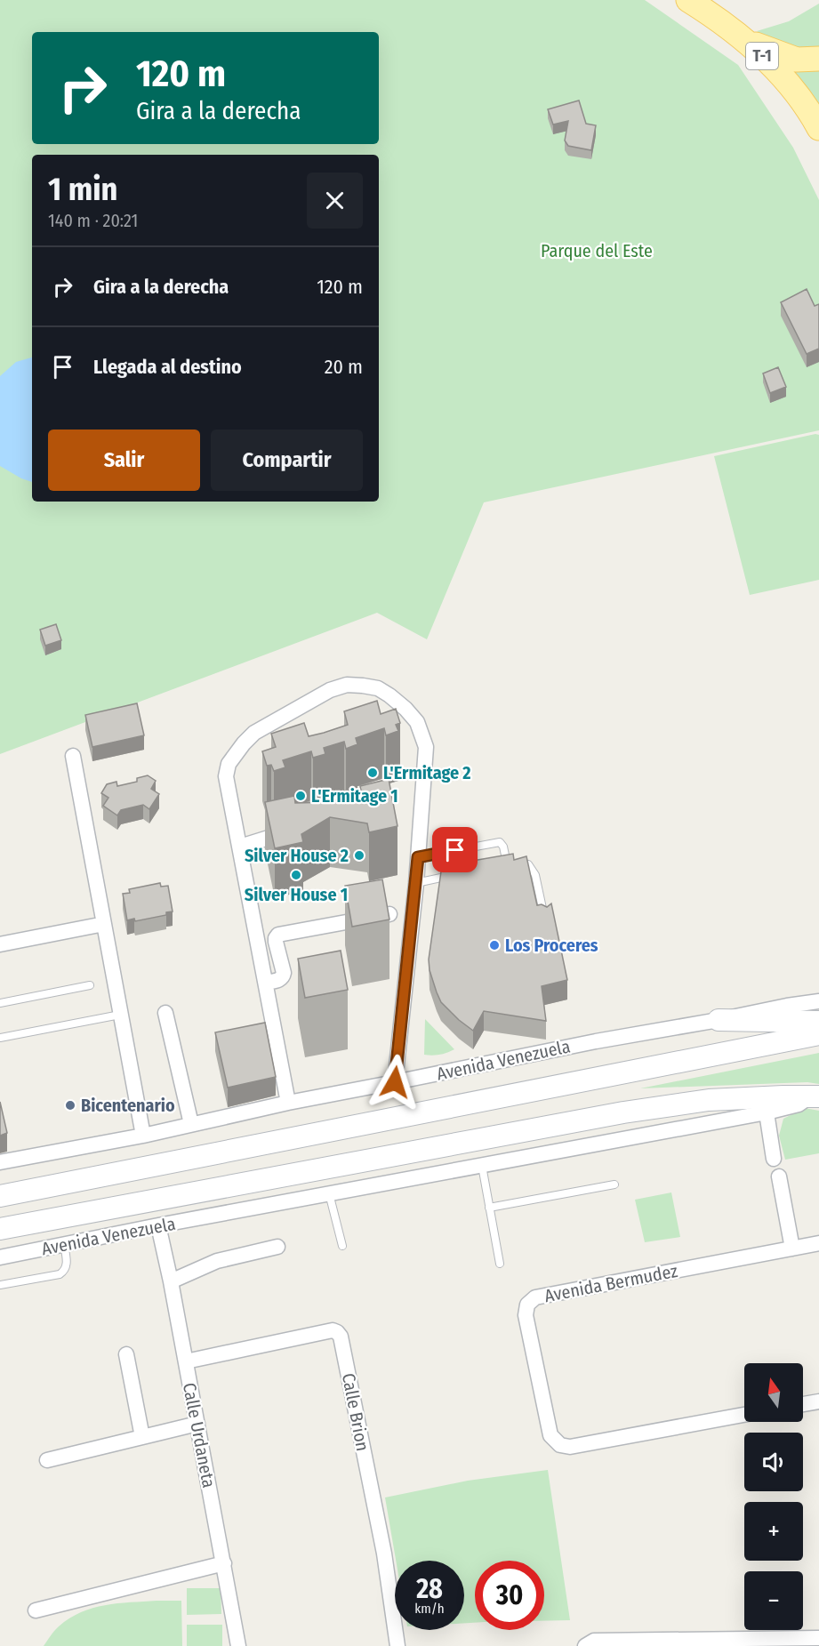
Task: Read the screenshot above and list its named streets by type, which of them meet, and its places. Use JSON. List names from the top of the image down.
{
  "streets": {
    "main road": ["T-1"],
    "street": [
      "Avenida Venezuela",
      "Avenida Bermudez",
      "Calle Brion",
      "Calle Urdaneta"
    ]
  },
  "crossings": [
    ["Avenida Venezuela", "Calle Urdaneta"],
    ["Calle Brion", "Calle Urdaneta"]
  ],
  "parks": ["Parque del Este"],
  "places": [
    "L'Ermitage 2",
    "L'Ermitage 1",
    "Silver House 2",
    "Silver House 1",
    "Los Proceres",
    "Bicentenario"
  ],
  "north": "top",
  "page": {
    "turn": ["120 m", "Gira a la derecha"],
    "heading": ["1 min", "140 m · 20:21"],
    "list": [
      {
        "name": "Gira a la derecha",
        "value": "120 m"
      },
      {
        "name": "Llegada al destino",
        "value": "20 m"
      }
    ],
    "buttons": ["Salir", "Compartir"],
    "map_buttons": ["+", "−"],
    "speed": "28 km/h",
    "limit": "30"
  }
}
